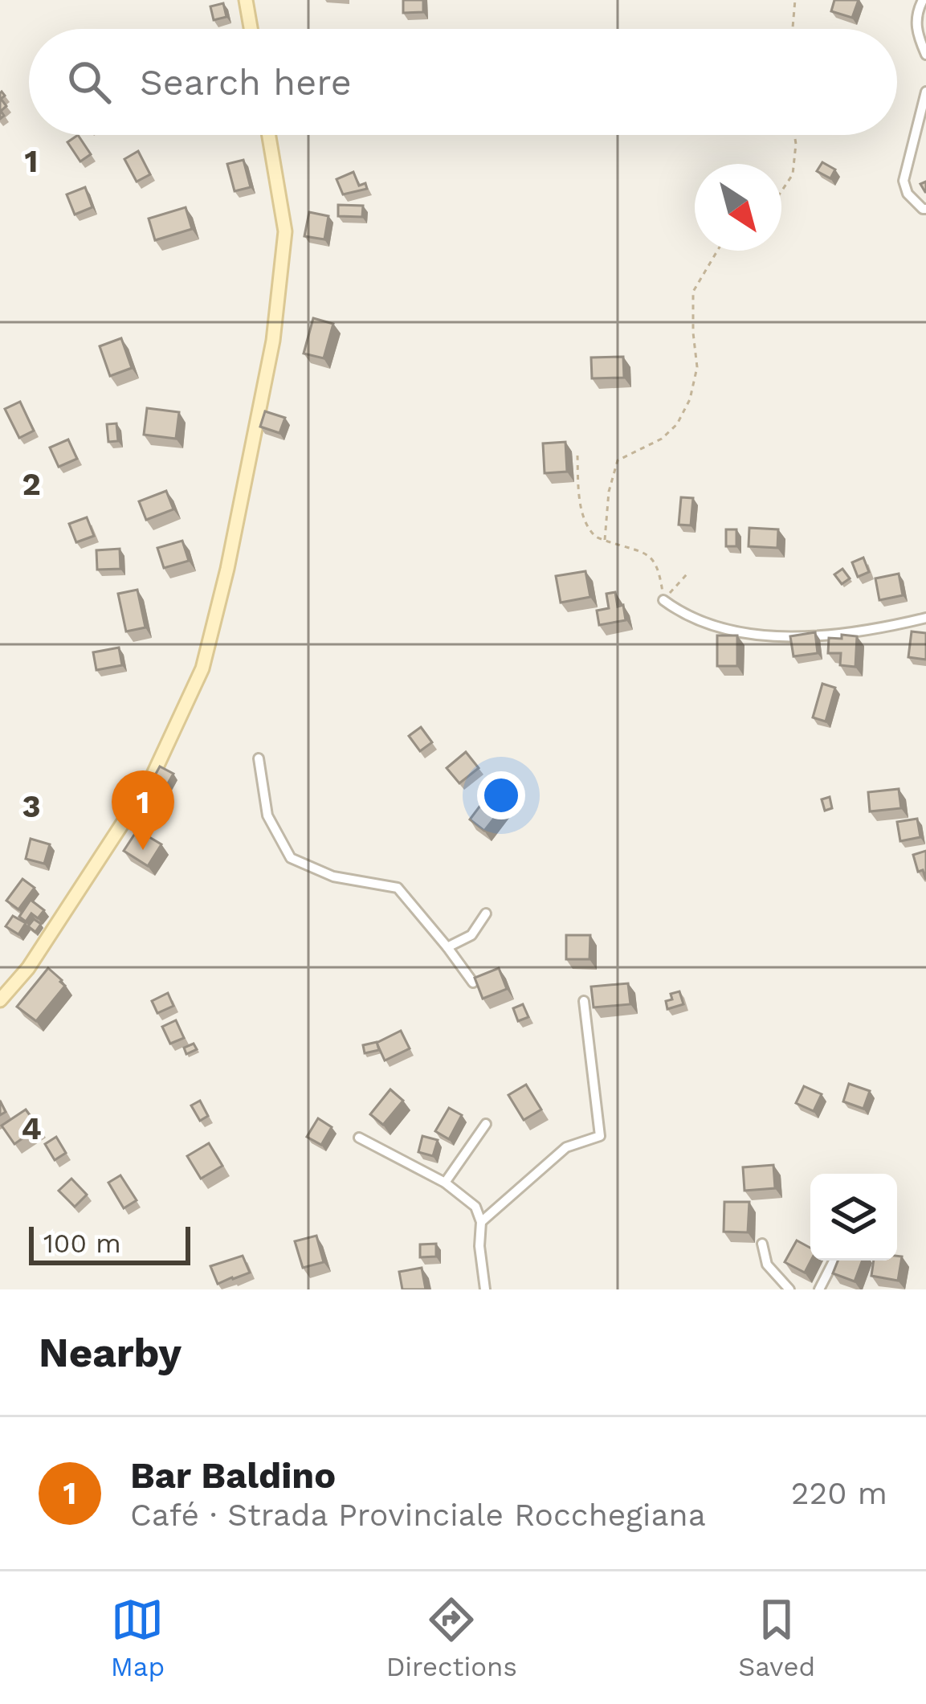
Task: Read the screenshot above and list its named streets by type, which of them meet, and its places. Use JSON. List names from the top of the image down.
{
  "scale_bar": "100 m",
  "north": "bottom right",
  "page": {
    "search": "Search here",
    "pins": "1",
    "scale": "100 m",
    "heading": "Nearby",
    "list": [
      {
        "mark": "1",
        "name": "Bar Baldino",
        "note": "Café · Strada Provinciale Rocchegiana",
        "value": "220 m"
      }
    ],
    "nav": ["Map", "Directions", "Saved"]
  },
  "grid": {
    "rows": [
      "1",
      "2",
      "3",
      "4"
    ]
  }
}
